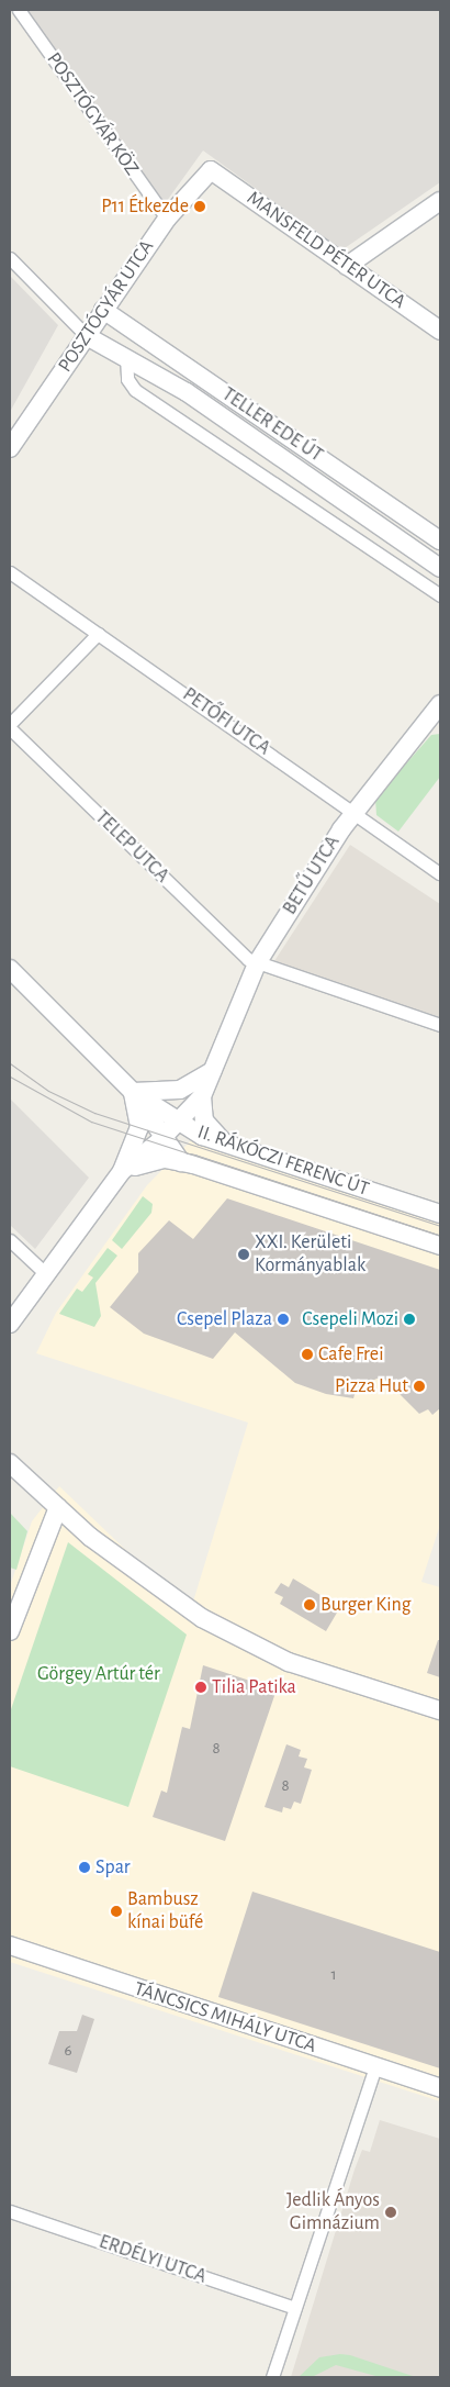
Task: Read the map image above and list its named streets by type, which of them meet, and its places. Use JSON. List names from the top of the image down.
{
  "streets": {
    "street": [
      "POSZTÓGYÁR KÖZ",
      "MANSFELD PÉTER UTCA",
      "POSZTÓGYÁR UTCA",
      "TELLER EDE ÚT",
      "PETŐFI UTCA",
      "TELEP UTCA",
      "BETŰ UTCA",
      "II. RÁKÓCZI FERENC ÚT",
      "TÁNCSICS MIHÁLY UTCA",
      "ERDÉLYI UTCA"
    ]
  },
  "crossings": [
    ["POSZTÓGYÁR KÖZ", "POSZTÓGYÁR UTCA"],
    ["MANSFELD PÉTER UTCA", "POSZTÓGYÁR UTCA"],
    ["POSZTÓGYÁR UTCA", "TELLER EDE ÚT"],
    ["PETŐFI UTCA", "BETŰ UTCA"],
    ["TELEP UTCA", "BETŰ UTCA"],
    ["BETŰ UTCA", "II. RÁKÓCZI FERENC ÚT"]
  ],
  "parks": ["Görgey Artúr tér"],
  "places": [
    "P11 Étkezde",
    "XXI. Kerületi Kormányablak",
    "Csepel Plaza",
    "Csepeli Mozi",
    "Cafe Frei",
    "Pizza Hut",
    "Burger King",
    "Tilia Patika",
    "Spar",
    "Bambusz kínai büfé",
    "Jedlik Ányos Gimnázium"
  ],
  "house_numbers": [
    "8",
    "8",
    "1",
    "6"
  ]
}
